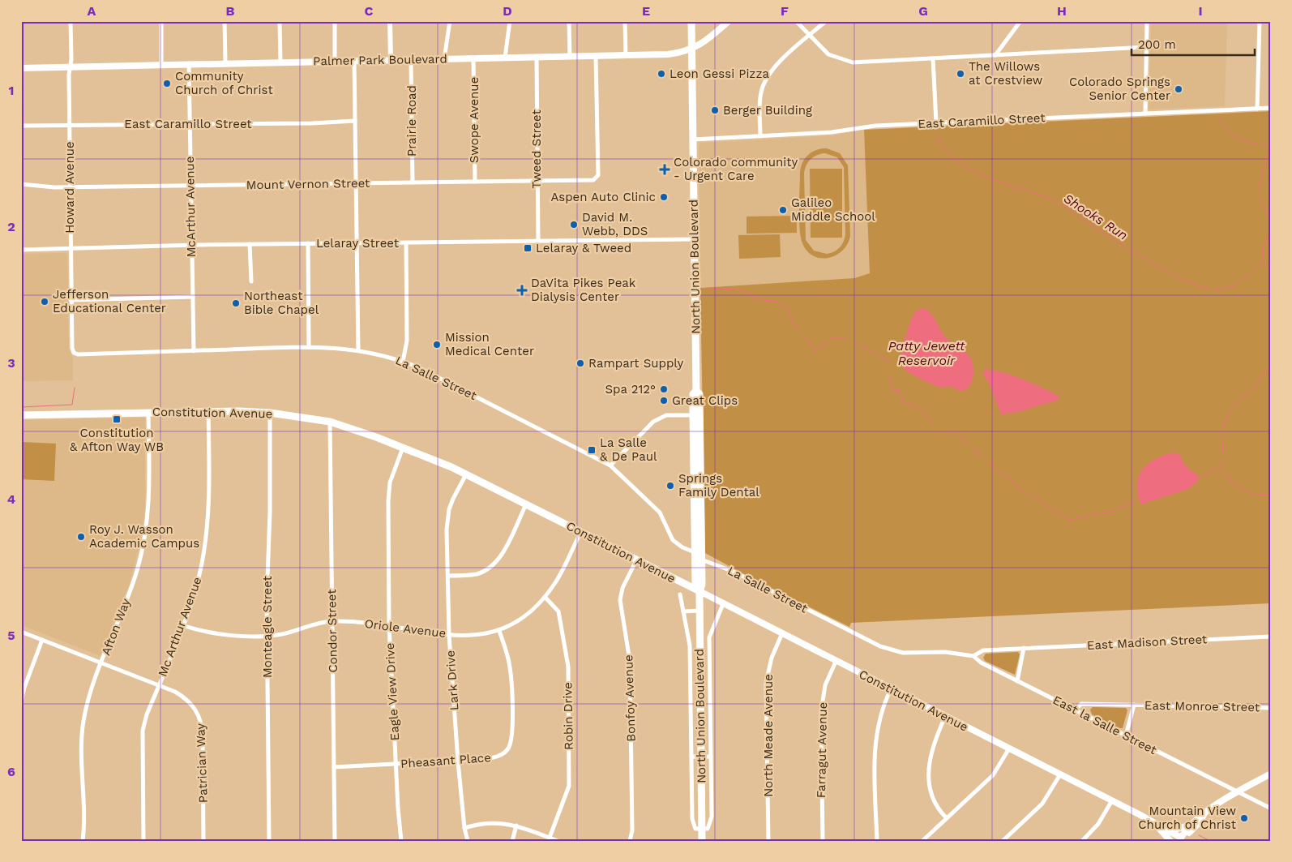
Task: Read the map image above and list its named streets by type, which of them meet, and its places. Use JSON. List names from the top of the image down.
{
  "streets": {
    "main road": ["Palmer Park Boulevard", "North Union Boulevard", "Constitution Avenue"],
    "street": [
      "Swope Avenue",
      "Prairie Road",
      "East Caramillo Street",
      "Tweed Street",
      "Mount Vernon Street",
      "Howard Avenue",
      "McArthur Avenue",
      "Lelaray Street",
      "La Salle Street",
      "Afton Way",
      "Mc Arthur Avenue",
      "Monteagle Street",
      "Oriole Avenue",
      "Condor Street",
      "East Madison Street",
      "Lark Drive",
      "Eagle View Drive",
      "Bonfoy Avenue",
      "East Monroe Street",
      "Robin Drive",
      "East la Salle Street",
      "North Meade Avenue",
      "Farragut Avenue",
      "Pheasant Place",
      "Patrician Way"
    ]
  },
  "crossings": [
    ["Palmer Park Boulevard", "Swope Avenue"],
    ["Palmer Park Boulevard", "Prairie Road"],
    ["Palmer Park Boulevard", "Tweed Street"],
    ["Palmer Park Boulevard", "Mount Vernon Street"],
    ["Palmer Park Boulevard", "Howard Avenue"],
    ["Palmer Park Boulevard", "McArthur Avenue"],
    ["Palmer Park Boulevard", "North Union Boulevard"],
    ["Swope Avenue", "Mount Vernon Street"],
    ["Prairie Road", "Mount Vernon Street"],
    ["East Caramillo Street", "Howard Avenue"],
    ["East Caramillo Street", "McArthur Avenue"],
    ["East Caramillo Street", "North Union Boulevard"],
    ["Tweed Street", "Mount Vernon Street"],
    ["Tweed Street", "Lelaray Street"],
    ["Mount Vernon Street", "Howard Avenue"],
    ["Mount Vernon Street", "McArthur Avenue"],
    ["Howard Avenue", "Lelaray Street"],
    ["Howard Avenue", "La Salle Street"],
    ["McArthur Avenue", "Lelaray Street"],
    ["McArthur Avenue", "La Salle Street"],
    ["Lelaray Street", "North Union Boulevard"],
    ["North Union Boulevard", "La Salle Street"],
    ["North Union Boulevard", "Constitution Avenue"],
    ["La Salle Street", "East Madison Street"],
    ["Constitution Avenue", "Afton Way"],
    ["Constitution Avenue", "Mc Arthur Avenue"],
    ["Constitution Avenue", "Monteagle Street"],
    ["Constitution Avenue", "Oriole Avenue"],
    ["Constitution Avenue", "Condor Street"],
    ["Constitution Avenue", "Lark Drive"],
    ["Constitution Avenue", "Eagle View Drive"],
    ["Constitution Avenue", "Bonfoy Avenue"],
    ["Constitution Avenue", "North Meade Avenue"],
    ["Constitution Avenue", "Farragut Avenue"],
    ["Afton Way", "Patrician Way"],
    ["Mc Arthur Avenue", "Oriole Avenue"],
    ["Mc Arthur Avenue", "Patrician Way"],
    ["Monteagle Street", "Oriole Avenue"],
    ["Oriole Avenue", "Condor Street"],
    ["Oriole Avenue", "Lark Drive"],
    ["Oriole Avenue", "Eagle View Drive"],
    ["Oriole Avenue", "Robin Drive"],
    ["Oriole Avenue", "Pheasant Place"],
    ["Condor Street", "Pheasant Place"],
    ["East Madison Street", "East la Salle Street"],
    ["Lark Drive", "Pheasant Place"],
    ["Eagle View Drive", "Pheasant Place"],
    ["East Monroe Street", "East la Salle Street"]
  ],
  "water": ["Shooks Run", "Patty Jewett Reservoir"],
  "places": {
    "other": [
      "Leon Gessi Pizza",
      "The Willows at Crestview",
      "Community Church of Christ",
      "Colorado Springs Senior Center",
      "Berger Building",
      "Aspen Auto Clinic",
      "Galileo Middle School",
      "David M. Webb, DDS",
      "Jefferson Educational Center",
      "Northeast Bible Chapel",
      "Mission Medical Center",
      "Rampart Supply",
      "Spa 212°",
      "Great Clips",
      "Springs Family Dental",
      "Roy J. Wasson Academic Campus",
      "Mountain View Church of Christ"
    ],
    "health": ["Colorado community - Urgent Care", "DaVita Pikes Peak Dialysis Center"],
    "transit": ["Lelaray & Tweed", "Constitution & Afton Way WB", "La Salle & De Paul"]
  },
  "scale_bar": "200 m",
  "grid": {
    "columns": [
      "A",
      "B",
      "C",
      "D",
      "E",
      "F",
      "G",
      "H",
      "I"
    ],
    "rows": [
      "1",
      "2",
      "3",
      "4",
      "5",
      "6"
    ]
  }
}
